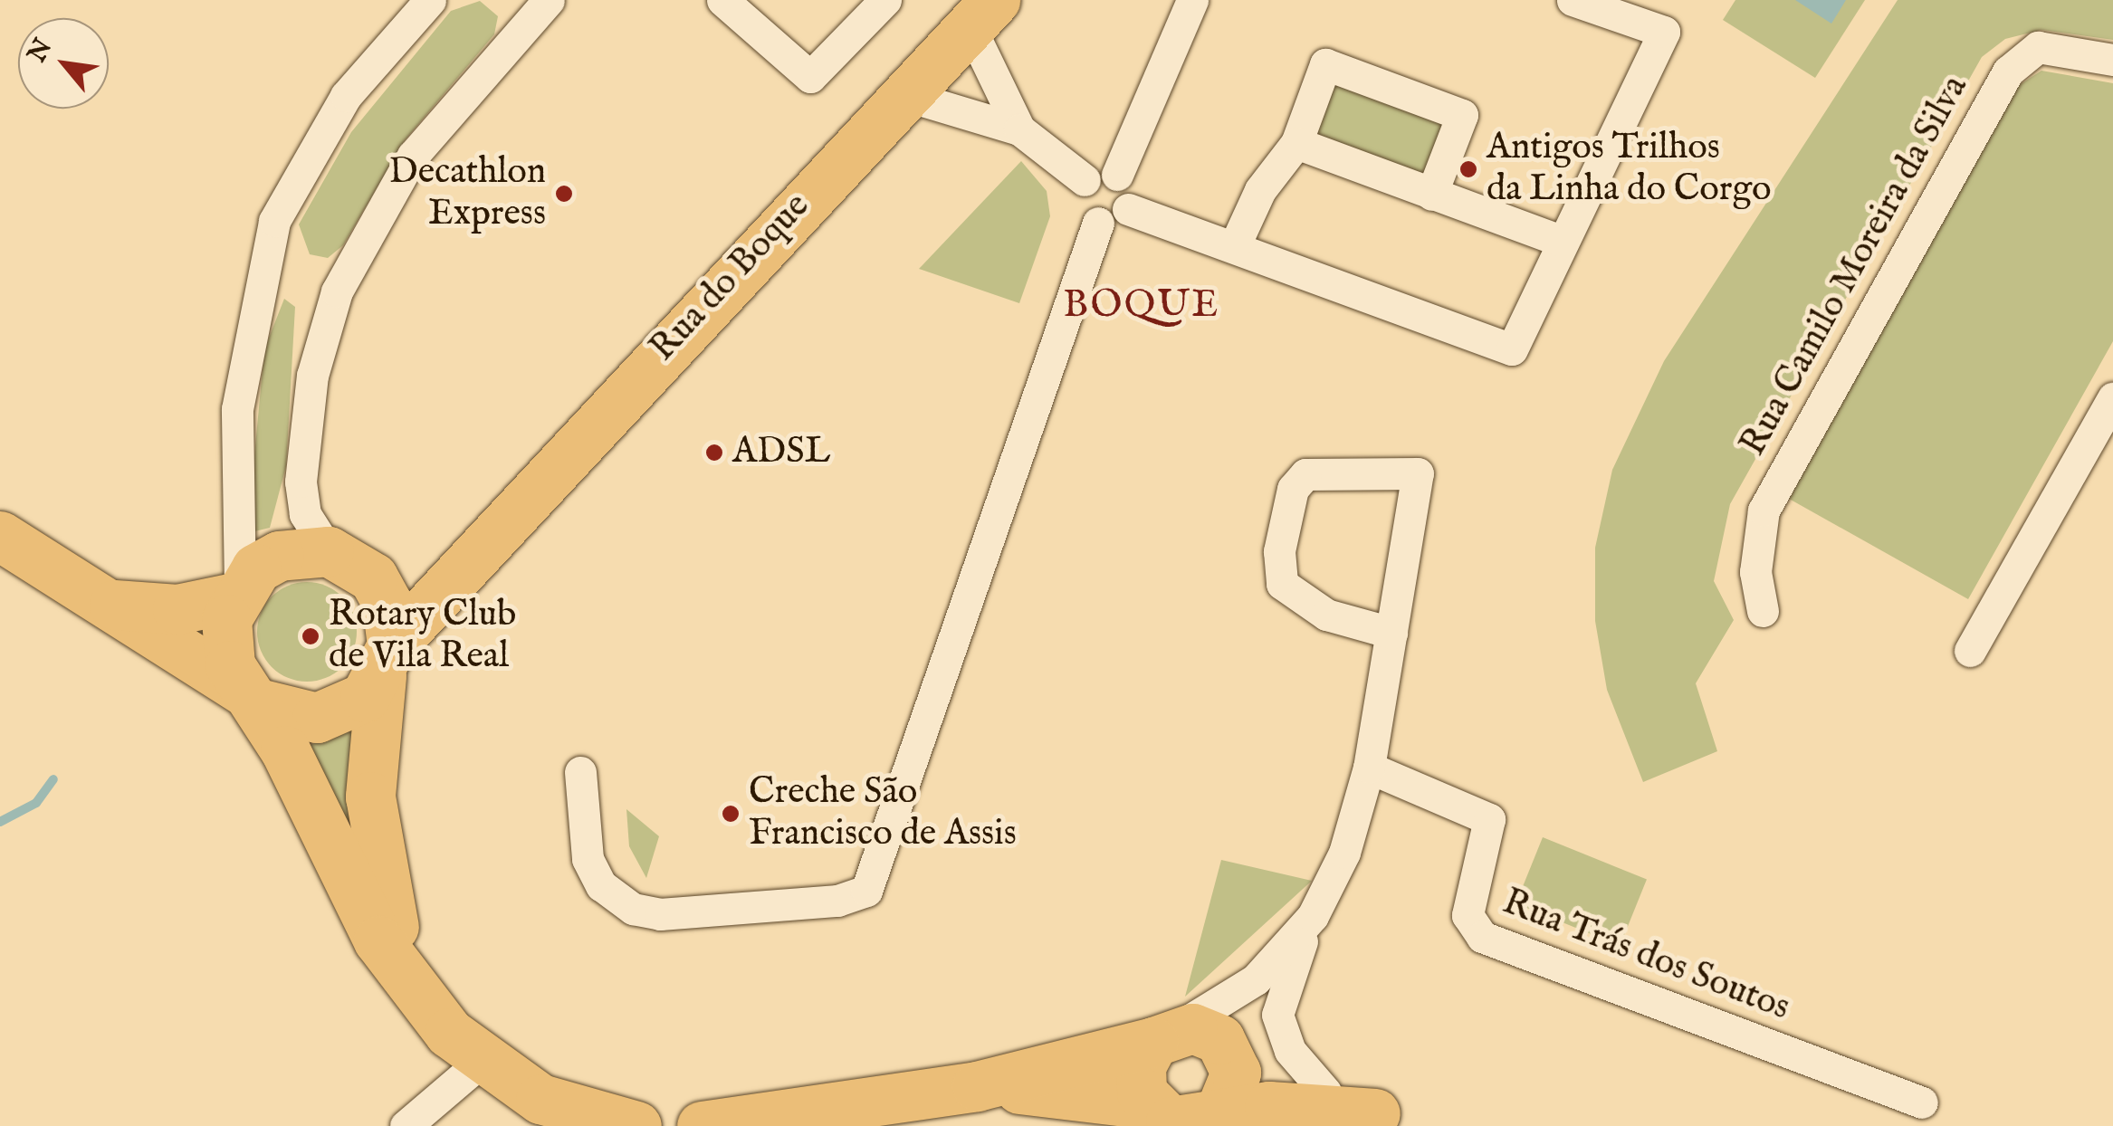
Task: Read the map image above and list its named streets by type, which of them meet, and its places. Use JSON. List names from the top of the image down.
{
  "streets": {
    "main road": ["Rua do Boque"],
    "street": ["Rua Camilo Moreira da Silva", "Rua Trás dos Soutos"]
  },
  "districts": ["BOQUE"],
  "places": [
    "Antigos Trilhos da Linha do Corgo",
    "Decathlon Express",
    "ADSL",
    "Rotary Club de Vila Real",
    "Creche São Francisco de Assis"
  ],
  "north": "top left"
}
